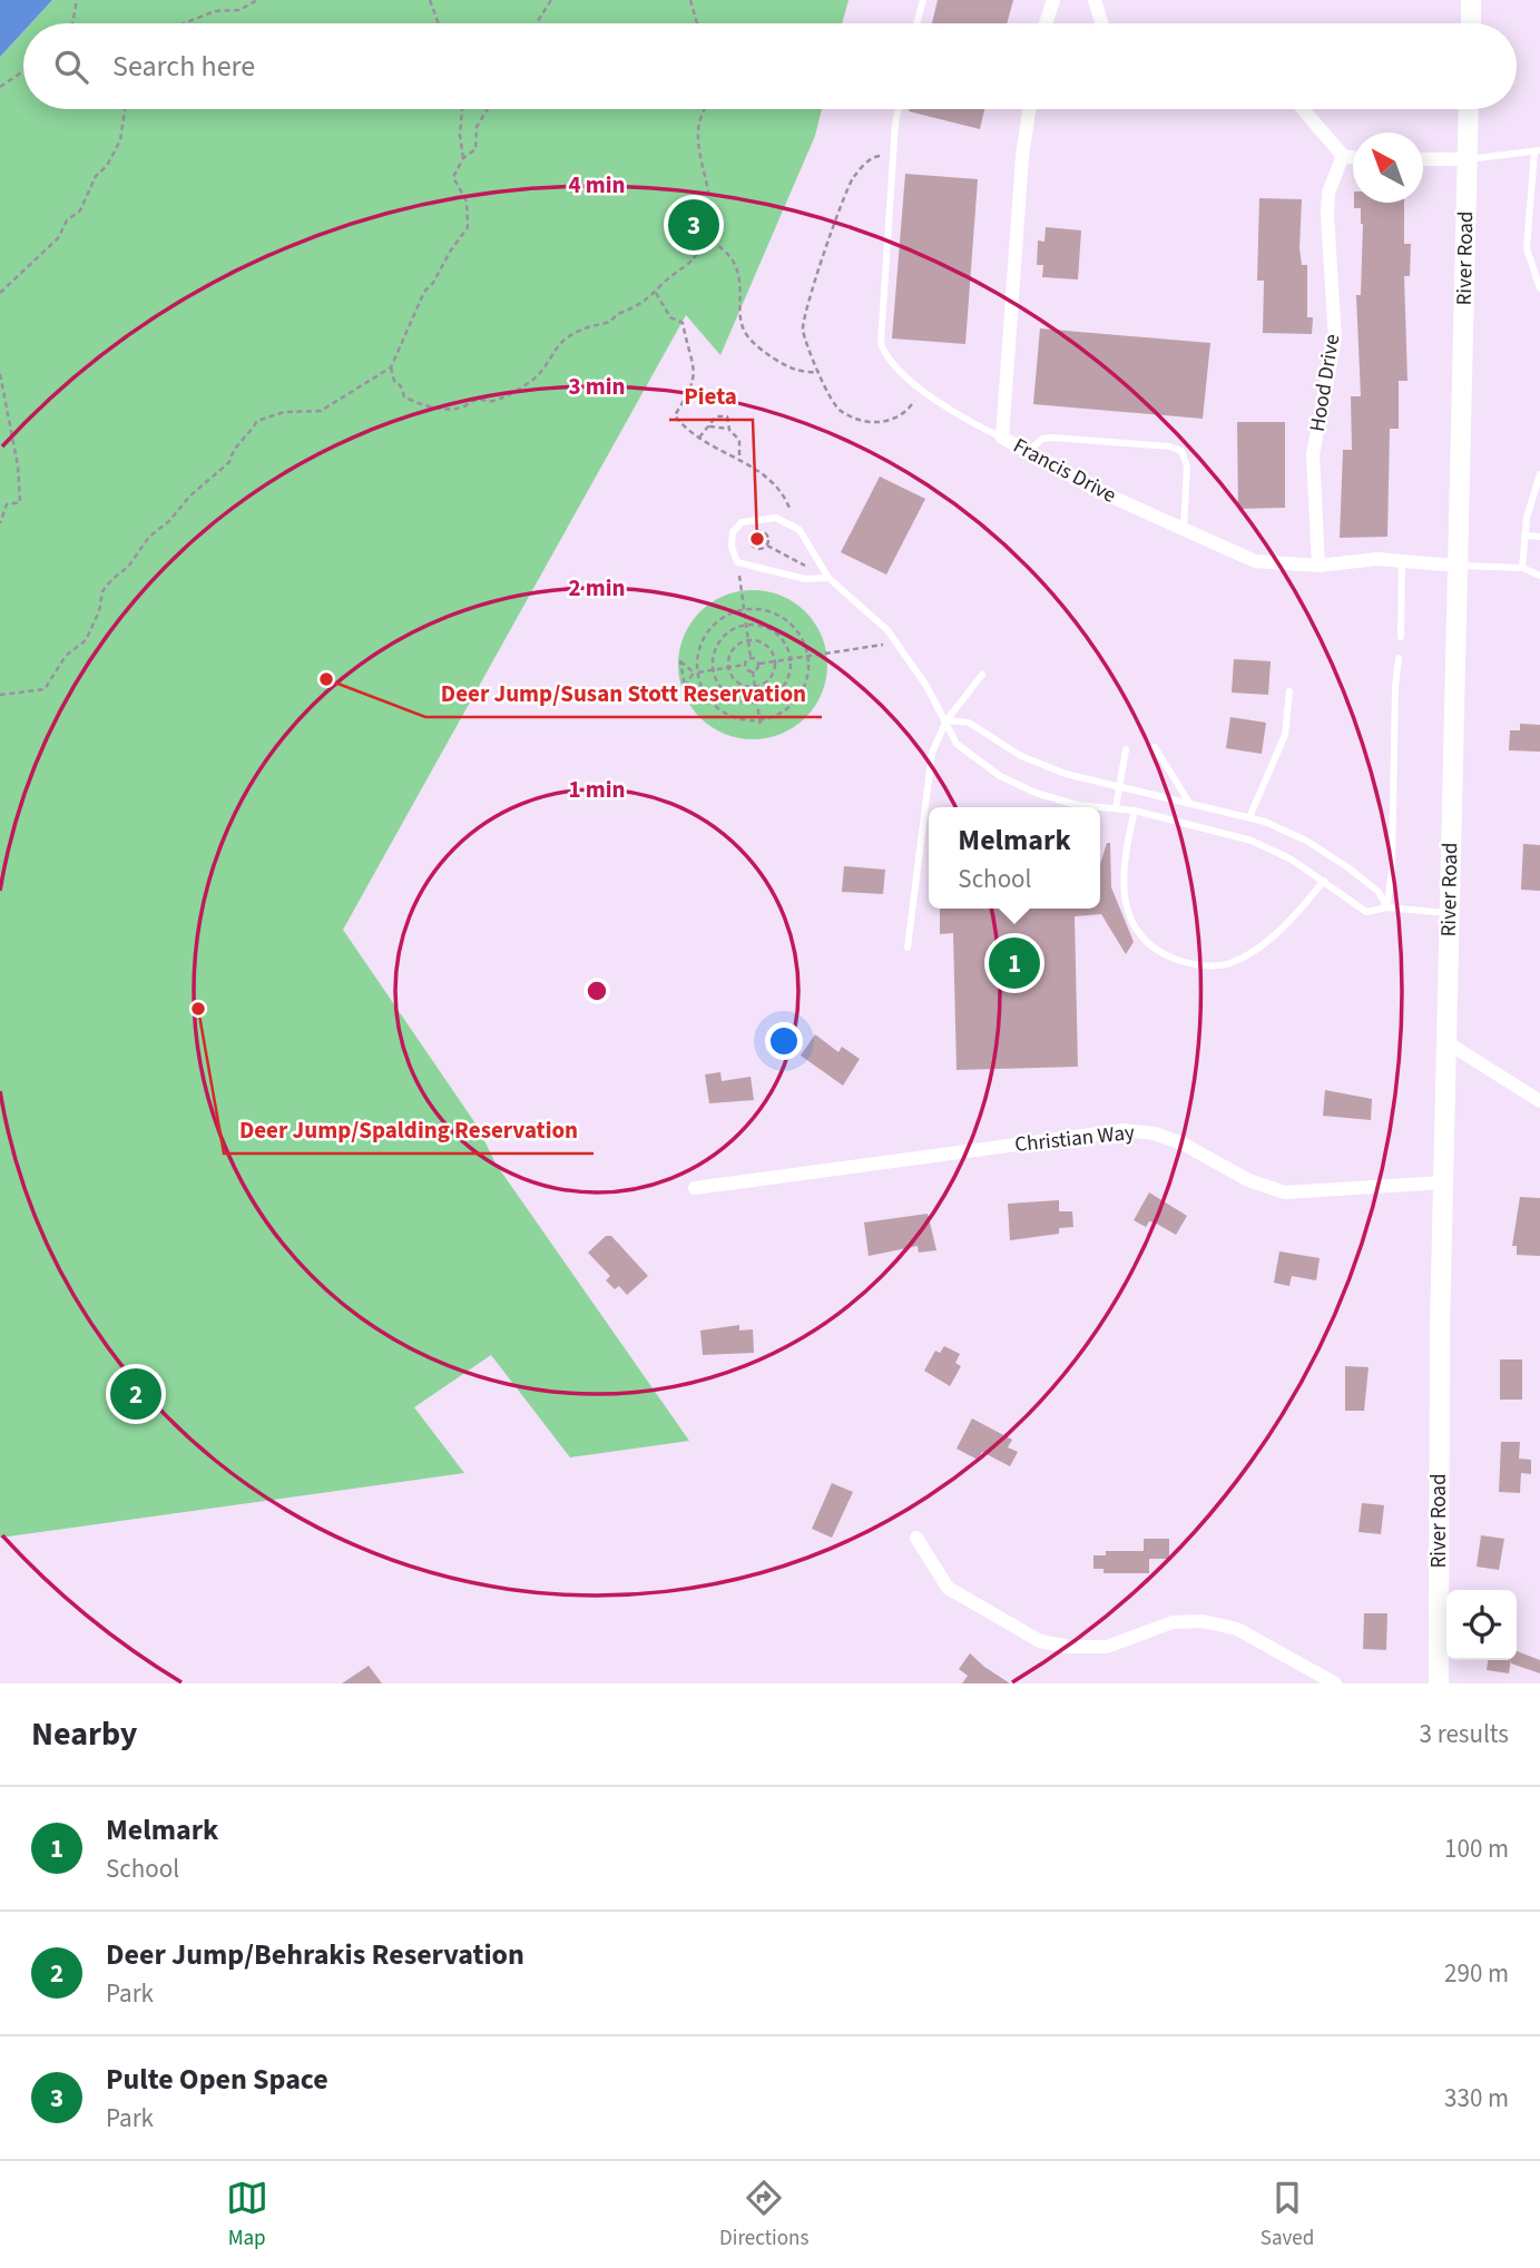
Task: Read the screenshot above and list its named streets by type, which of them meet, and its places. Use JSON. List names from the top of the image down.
{
  "streets": {
    "main road": ["River Road"],
    "street": ["Hood Drive", "Francis Drive", "Christian Way"]
  },
  "crossings": [
    ["River Road", "Francis Drive"],
    ["River Road", "Christian Way"],
    ["Hood Drive", "Francis Drive"]
  ],
  "places": ["Pieta", "Deer Jump/Susan Stott Reservation", "Deer Jump/Spalding Reservation"],
  "north": "top left",
  "page": {
    "search": "Search here",
    "pins": ["3", "1", "2"],
    "popup": ["Melmark", "School"],
    "heading": ["Nearby", "3 results"],
    "list": [
      {
        "mark": "1",
        "name": "Melmark",
        "note": "School",
        "value": "100 m"
      },
      {
        "mark": "2",
        "name": "Deer Jump/Behrakis Reservation",
        "note": "Park",
        "value": "290 m"
      },
      {
        "mark": "3",
        "name": "Pulte Open Space",
        "note": "Park",
        "value": "330 m"
      }
    ],
    "nav": ["Map", "Directions", "Saved"]
  },
  "rings": [
    "4 min",
    "3 min",
    "2 min",
    "1 min"
  ]
}
